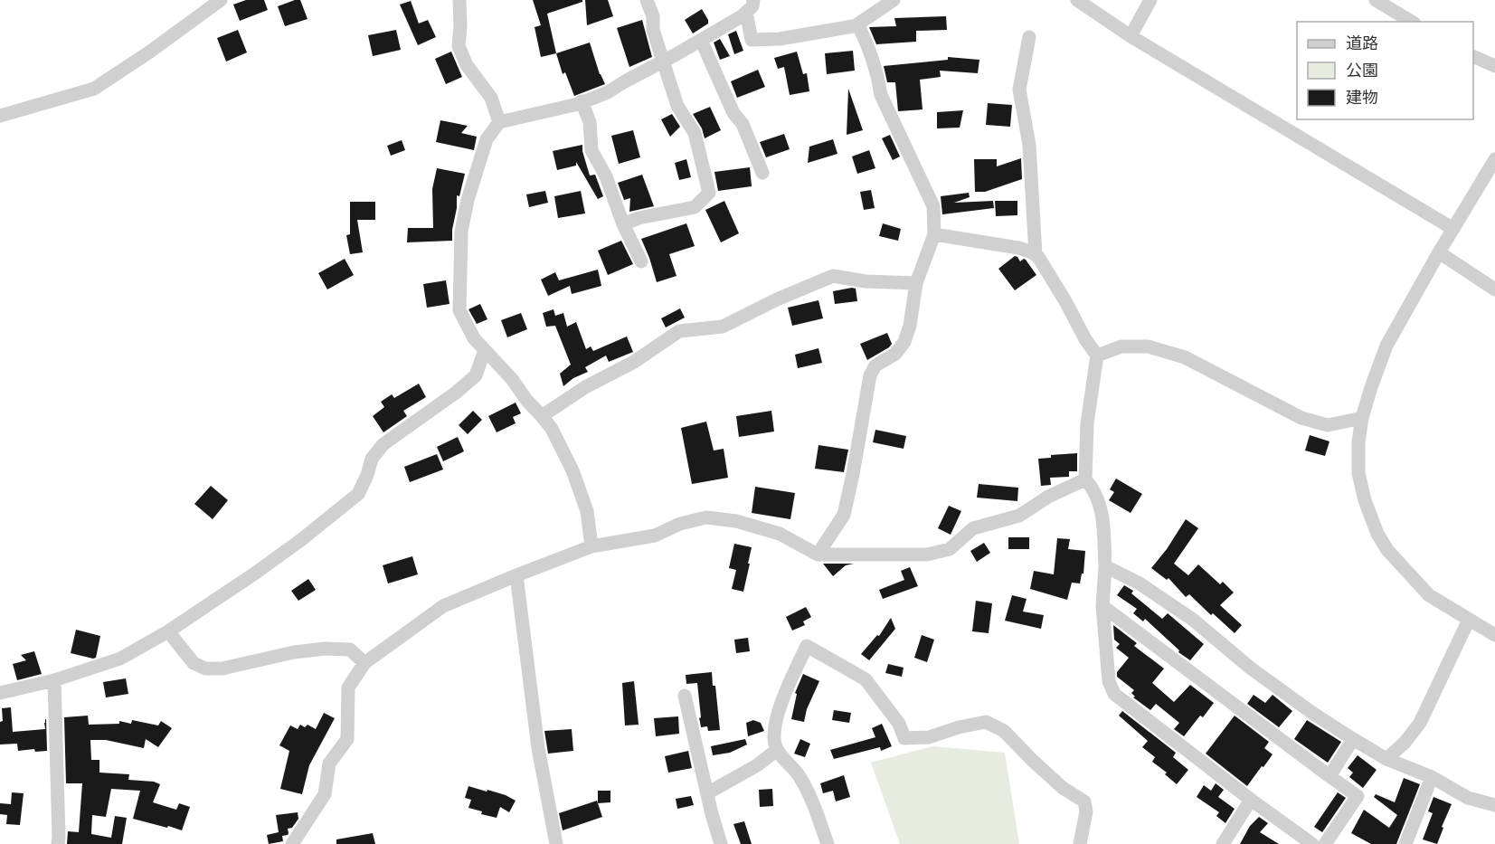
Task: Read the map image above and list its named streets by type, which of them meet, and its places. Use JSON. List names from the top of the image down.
{
  "legend": ["道路", "公園", "建物"]
}
